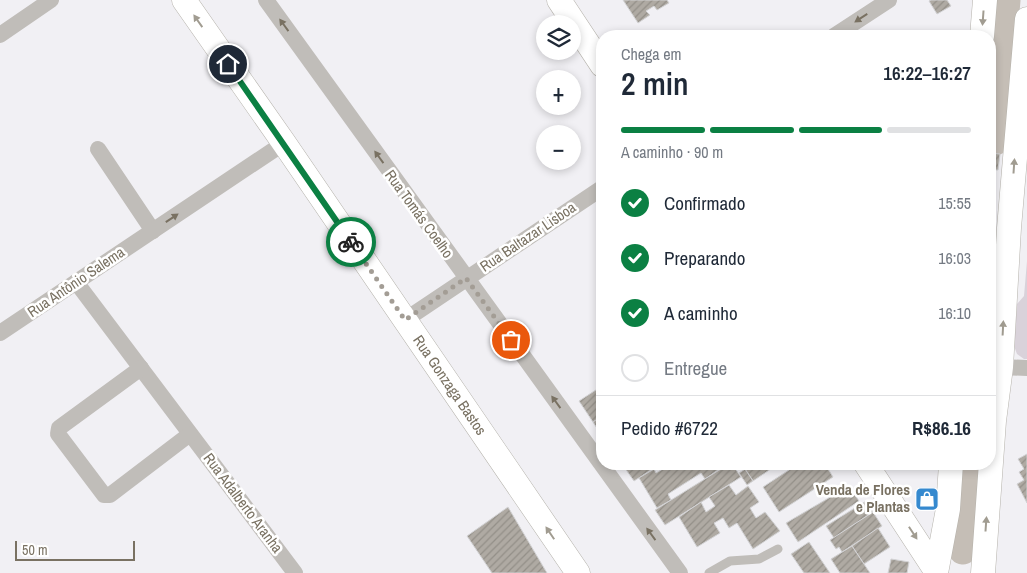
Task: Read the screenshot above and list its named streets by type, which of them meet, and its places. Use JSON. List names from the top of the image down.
{
  "streets": {
    "main road": ["Rua Gonzaga Bastos"],
    "street": [
      "Rua Tomás Coelho",
      "Rua Baltazar Lisboa",
      "Rua Antônio Salema",
      "Rua Adalberto Aranha"
    ]
  },
  "crossings": [
    ["Rua Tomás Coelho", "Rua Baltazar Lisboa"],
    ["Rua Baltazar Lisboa", "Rua Gonzaga Bastos"],
    ["Rua Antônio Salema", "Rua Gonzaga Bastos"],
    ["Rua Antônio Salema", "Rua Adalberto Aranha"]
  ],
  "one_way": ["Rua Tomás Coelho", "Rua Antônio Salema", "Rua Gonzaga Bastos"],
  "places": {
    "shop": ["Venda de Flores e Plantas"]
  },
  "scale_bar": "50 m",
  "page": {
    "map_buttons": ["+", "−"],
    "heading": ["2 min", "Chega em", "16:22–16:27"],
    "panel": ["Pedido #6722", "R$86.16"],
    "bar": "A caminho · 90 m",
    "list": [
      ["Confirmado", "15:55"],
      ["Preparando", "16:03"],
      ["A caminho", "16:10"],
      "Entregue"
    ],
    "scale": "50 m"
  }
}
